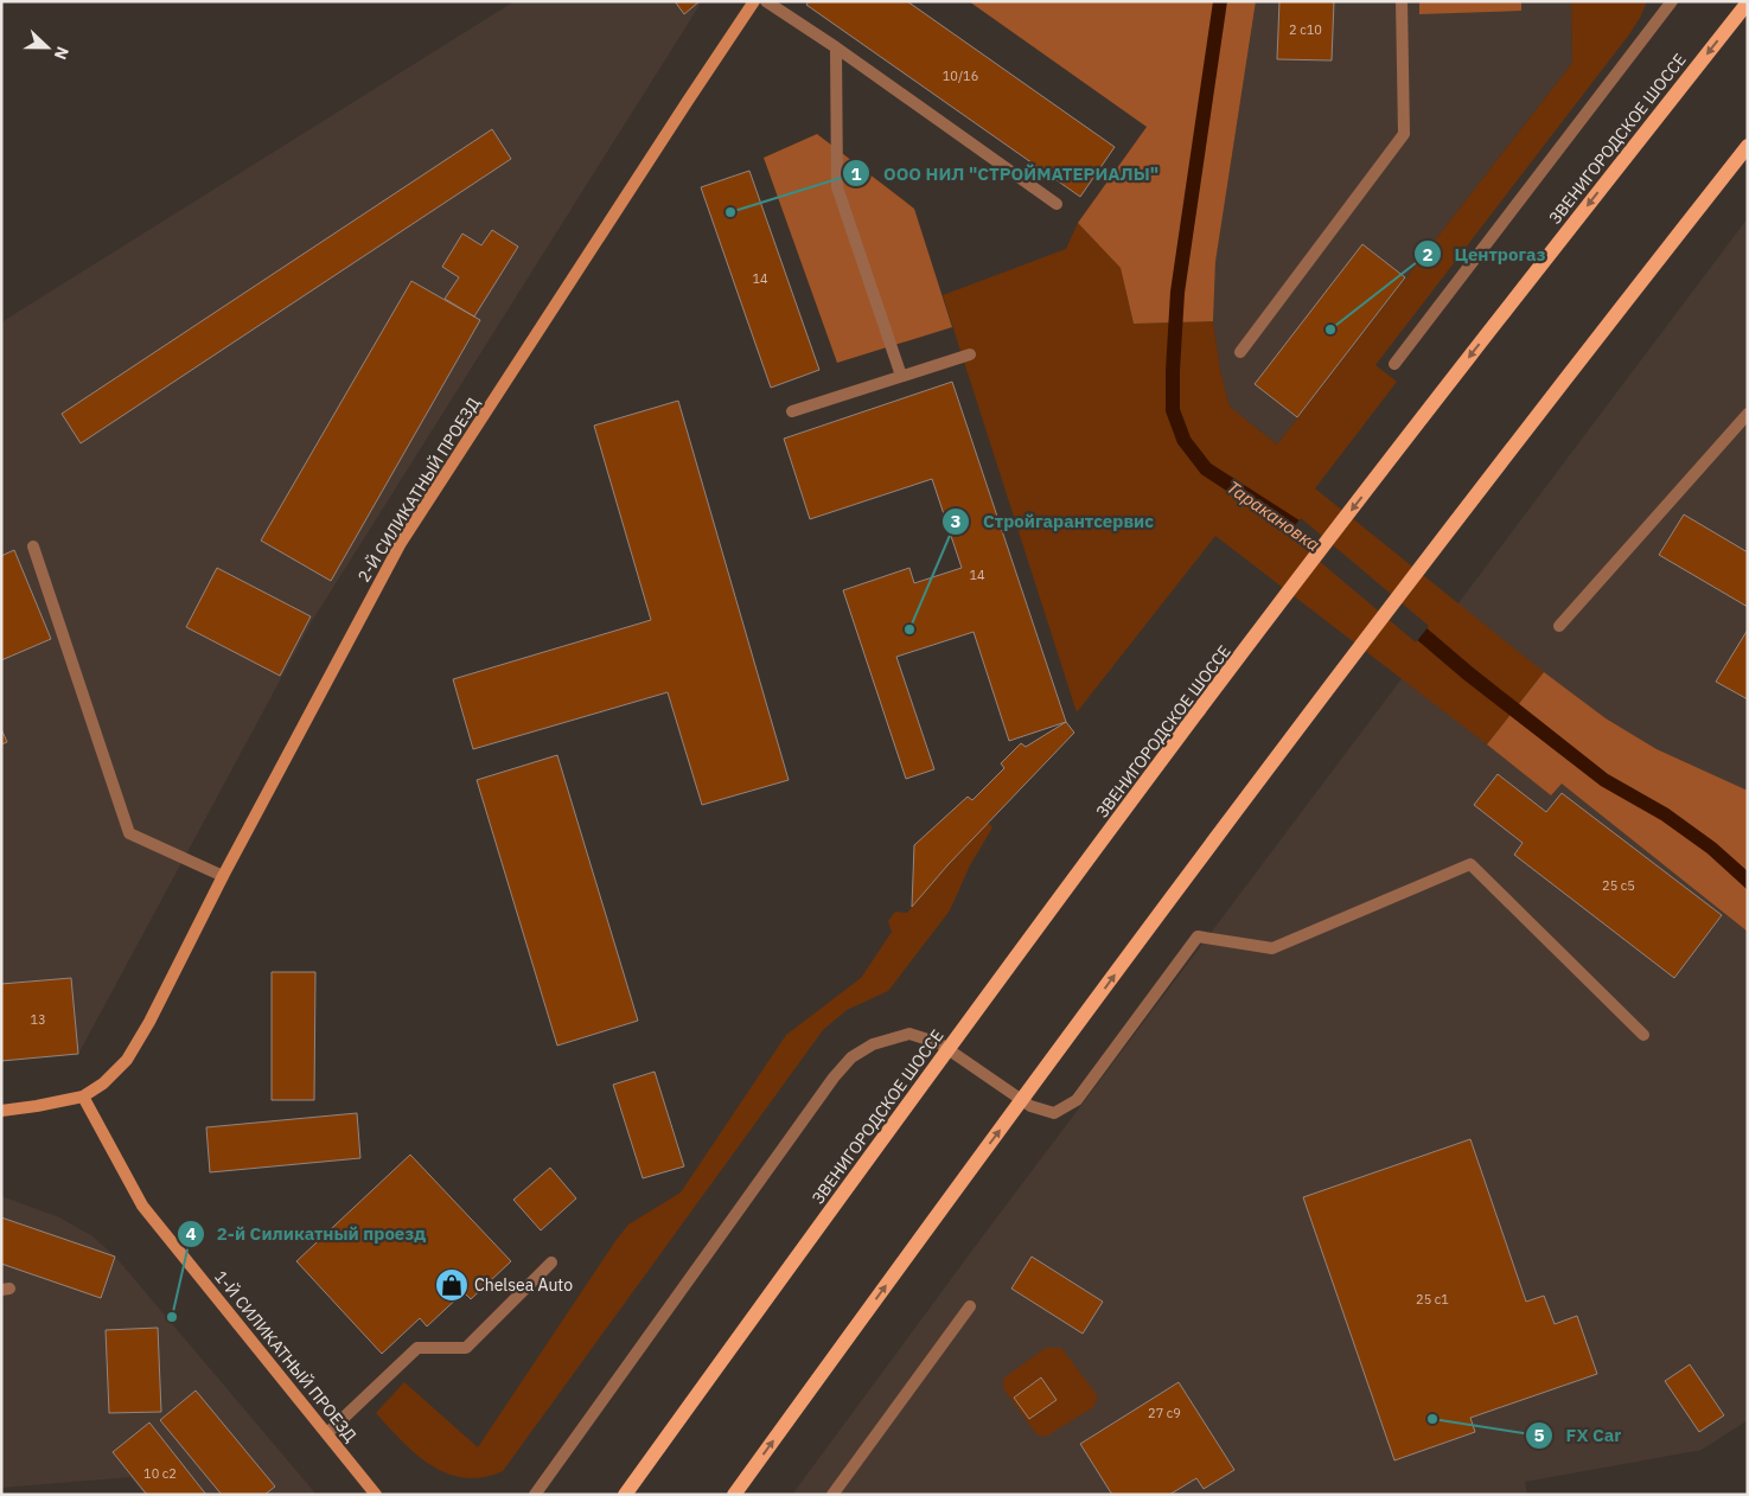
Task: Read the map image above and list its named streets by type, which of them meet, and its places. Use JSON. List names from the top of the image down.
{
  "streets": {
    "main road": ["ЗВЕНИГОРОДСКОЕ ШОССЕ"],
    "street": ["2-Й СИЛИКАТНЫЙ ПРОЕЗД", "1-Й СИЛИКАТНЫЙ ПРОЕЗД"]
  },
  "crossings": [
    ["2-Й СИЛИКАТНЫЙ ПРОЕЗД", "1-Й СИЛИКАТНЫЙ ПРОЕЗД"]
  ],
  "water": ["Таракановка"],
  "places": {
    "other": [
      "ООО НИЛ \"СТРОЙМАТЕРИАЛЫ\"",
      "Центрогаз",
      "Стройгарантсервис",
      "2-й Силикатный проезд",
      "FX Car"
    ],
    "shop": ["Chelsea Auto"]
  },
  "house_numbers": [
    "2 с10",
    "10/16",
    "14",
    "14",
    "25 с5",
    "13",
    "25 с1",
    "27 с9",
    "10 с2"
  ],
  "north": "right"
}
